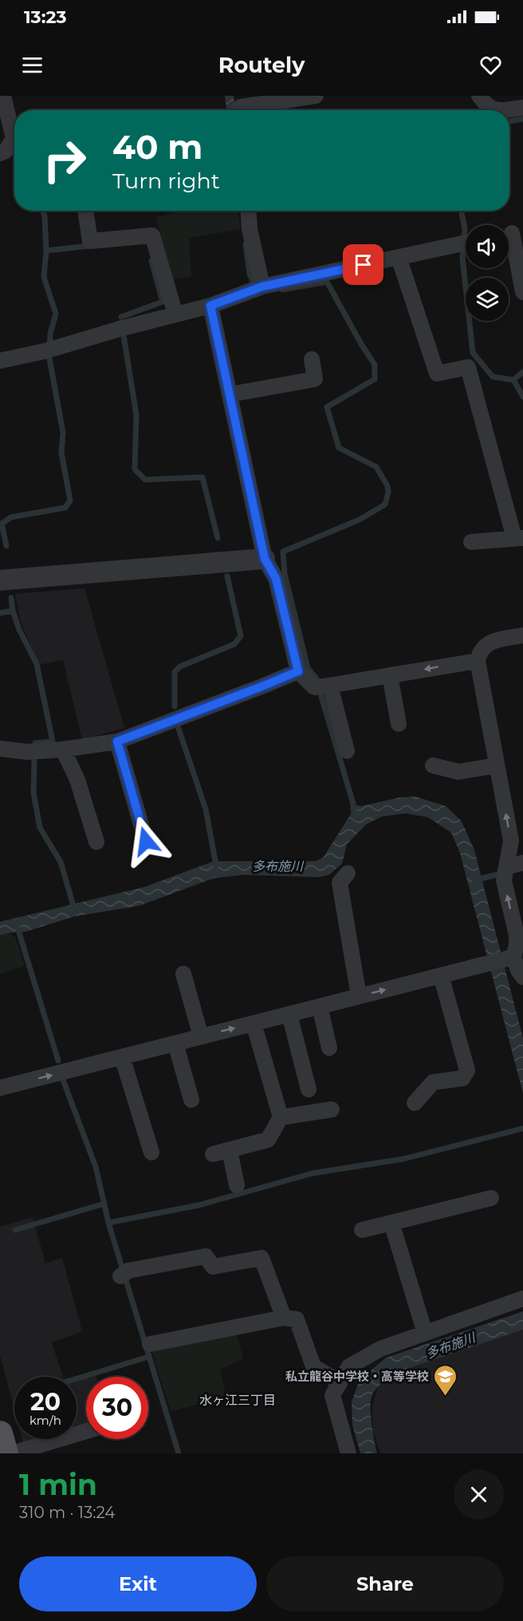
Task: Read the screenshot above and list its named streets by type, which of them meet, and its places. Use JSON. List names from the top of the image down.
{
  "districts": ["水ヶ江三丁目"],
  "water": ["多布施川"],
  "places": {
    "school or university": ["私立龍谷中学校・高等学校"]
  },
  "page": {
    "status": "13:23",
    "header": "Routely",
    "turn": ["40 m", "Turn right"],
    "speed": "20 km/h",
    "limit": "30",
    "heading": ["1 min", "310 m · 13:24"],
    "buttons": ["Exit", "Share"]
  }
}
